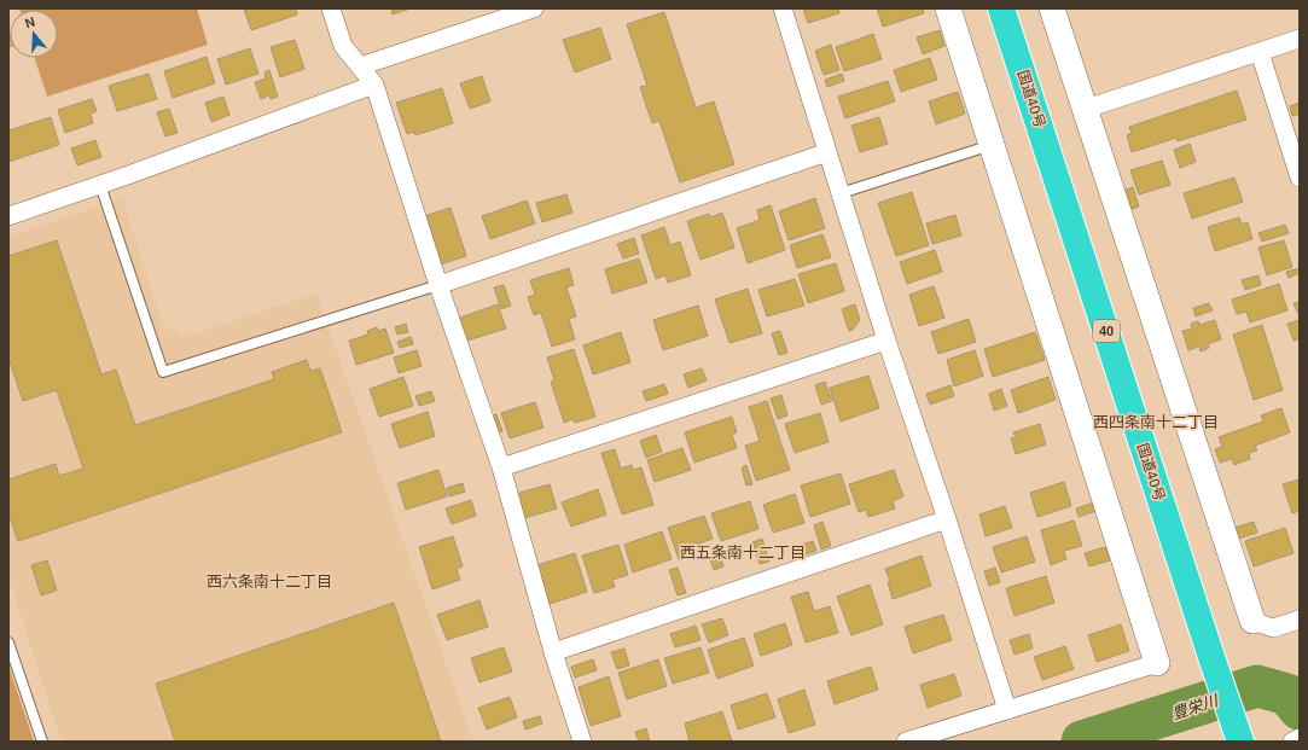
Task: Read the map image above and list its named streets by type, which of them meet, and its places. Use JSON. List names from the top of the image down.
{
  "streets": {
    "highway": ["国道40号", "40"]
  },
  "districts": ["西四条南十二丁目", "西五条南十二丁目", "西六条南十二丁目"],
  "water": ["豊栄川"],
  "north": "top"
}
